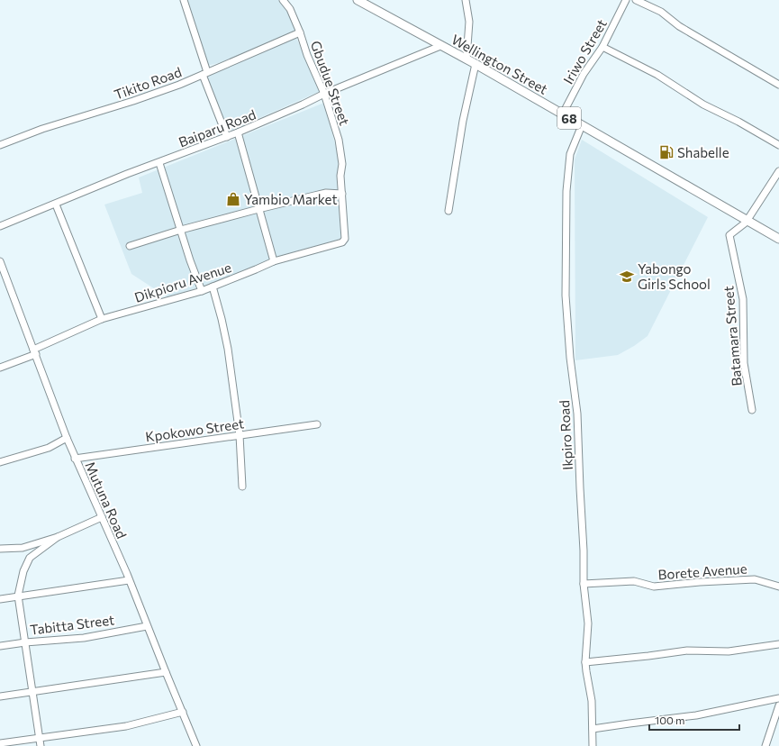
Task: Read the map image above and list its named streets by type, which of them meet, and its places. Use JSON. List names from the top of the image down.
{
  "streets": {
    "main road": ["Wellington Street", "68"],
    "street": [
      "Iriwo Street",
      "Tikito Road",
      "Gbudue Street",
      "Baiparu Road",
      "Dikpioru Avenue",
      "Batamara Street",
      "Kpokowo Street",
      "Ikpiro Road",
      "Mutuna Road",
      "Borete Avenue",
      "Tabitta Street"
    ]
  },
  "crossings": [
    ["Iriwo Street", "Wellington Street"],
    ["Wellington Street", "Baiparu Road"],
    ["Wellington Street", "Batamara Street"],
    ["Wellington Street", "Ikpiro Road"],
    ["Tikito Road", "Gbudue Street"],
    ["Gbudue Street", "Baiparu Road"],
    ["Gbudue Street", "Dikpioru Avenue"],
    ["Dikpioru Avenue", "Mutuna Road"],
    ["Kpokowo Street", "Mutuna Road"],
    ["Ikpiro Road", "Borete Avenue"],
    ["Mutuna Road", "Tabitta Street"]
  ],
  "places": {
    "fuel station": ["Shabelle"],
    "shop": ["Yambio Market"],
    "school or university": ["Yabongo Girls School"]
  },
  "scale_bar": "100 m"
}
